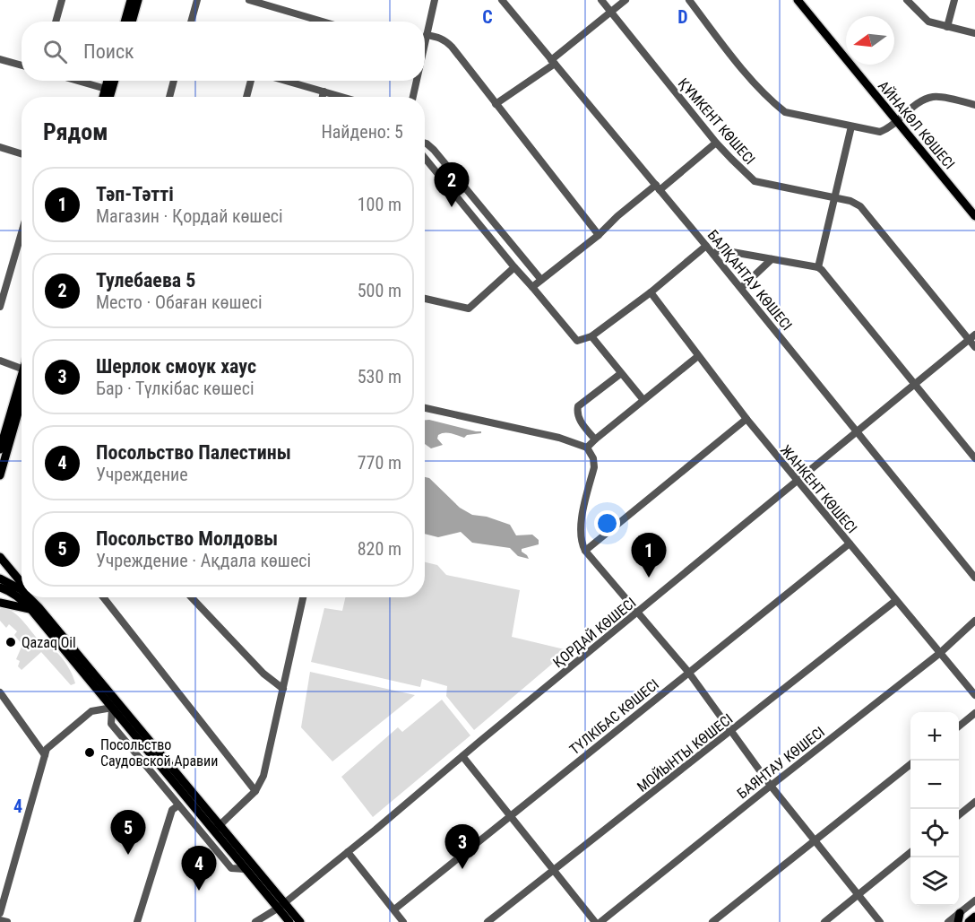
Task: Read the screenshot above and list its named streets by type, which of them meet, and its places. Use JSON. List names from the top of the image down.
{
  "streets": {
    "main road": ["АЙНАКӨЛ КӨШЕСІ"],
    "street": [
      "ҚҰМКЕНТ КӨШЕСІ",
      "БАЛҚАНТАУ КӨШЕСІ",
      "ЖАНКЕНТ КӨШЕСІ",
      "ҚОРДАЙ КӨШЕСІ",
      "ТҮЛКІБАС КӨШЕСІ",
      "МОЙЫНТЫ КӨШЕСІ",
      "БАЯНТАУ КӨШЕСІ"
    ]
  },
  "crossings": [
    ["ҚҰМКЕНТ КӨШЕСІ", "ҚОРДАЙ КӨШЕСІ"],
    ["БАЛҚАНТАУ КӨШЕСІ", "ҚОРДАЙ КӨШЕСІ"],
    ["ЖАНКЕНТ КӨШЕСІ", "ҚОРДАЙ КӨШЕСІ"],
    ["ЖАНКЕНТ КӨШЕСІ", "ТҮЛКІБАС КӨШЕСІ"],
    ["ЖАНКЕНТ КӨШЕСІ", "МОЙЫНТЫ КӨШЕСІ"],
    ["ЖАНКЕНТ КӨШЕСІ", "БАЯНТАУ КӨШЕСІ"]
  ],
  "places": ["Qazaq Oil", "Посольство Саудовской Аравии"],
  "north": "left",
  "page": {
    "search": "Поиск",
    "heading": ["Рядом", "Найдено: 5"],
    "pins": [
      "2",
      "1",
      "5",
      "3",
      "4"
    ],
    "list": [
      {
        "mark": "1",
        "name": "Тәп-Тәтті",
        "note": "Магазин · Қордай көшесі",
        "value": "100 m"
      },
      {
        "mark": "2",
        "name": "Тулебаева 5",
        "note": "Место · Обаған көшесі",
        "value": "500 m"
      },
      {
        "mark": "3",
        "name": "Шерлок смоук хаус",
        "note": "Бар · Түлкібас көшесі",
        "value": "530 m"
      },
      {
        "mark": "4",
        "name": "Посольство Палестины",
        "note": "Учреждение",
        "value": "770 m"
      },
      {
        "mark": "5",
        "name": "Посольство Молдовы",
        "note": "Учреждение · Ақдала көшесі",
        "value": "820 m"
      }
    ],
    "map_buttons": ["+", "−"]
  },
  "grid": {
    "columns": ["C", "D"],
    "rows": ["4"]
  }
}
